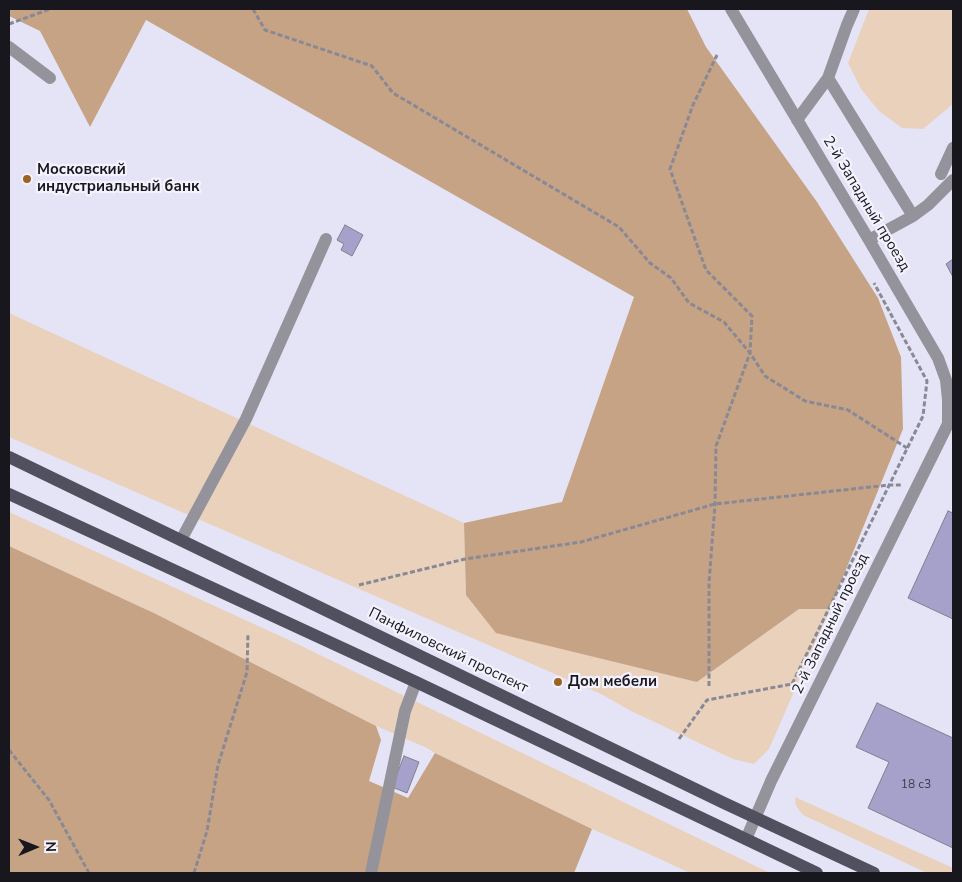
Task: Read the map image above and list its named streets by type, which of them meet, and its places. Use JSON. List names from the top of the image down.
{
  "streets": {
    "main road": ["Панфиловский проспект"],
    "street": ["2-й Западный проезд"]
  },
  "crossings": [
    ["2-й Западный проезд", "Панфиловский проспект"]
  ],
  "places": ["Московский индустриальный банк", "Дом мебели"],
  "house_numbers": ["18 с3"],
  "north": "right"
}
